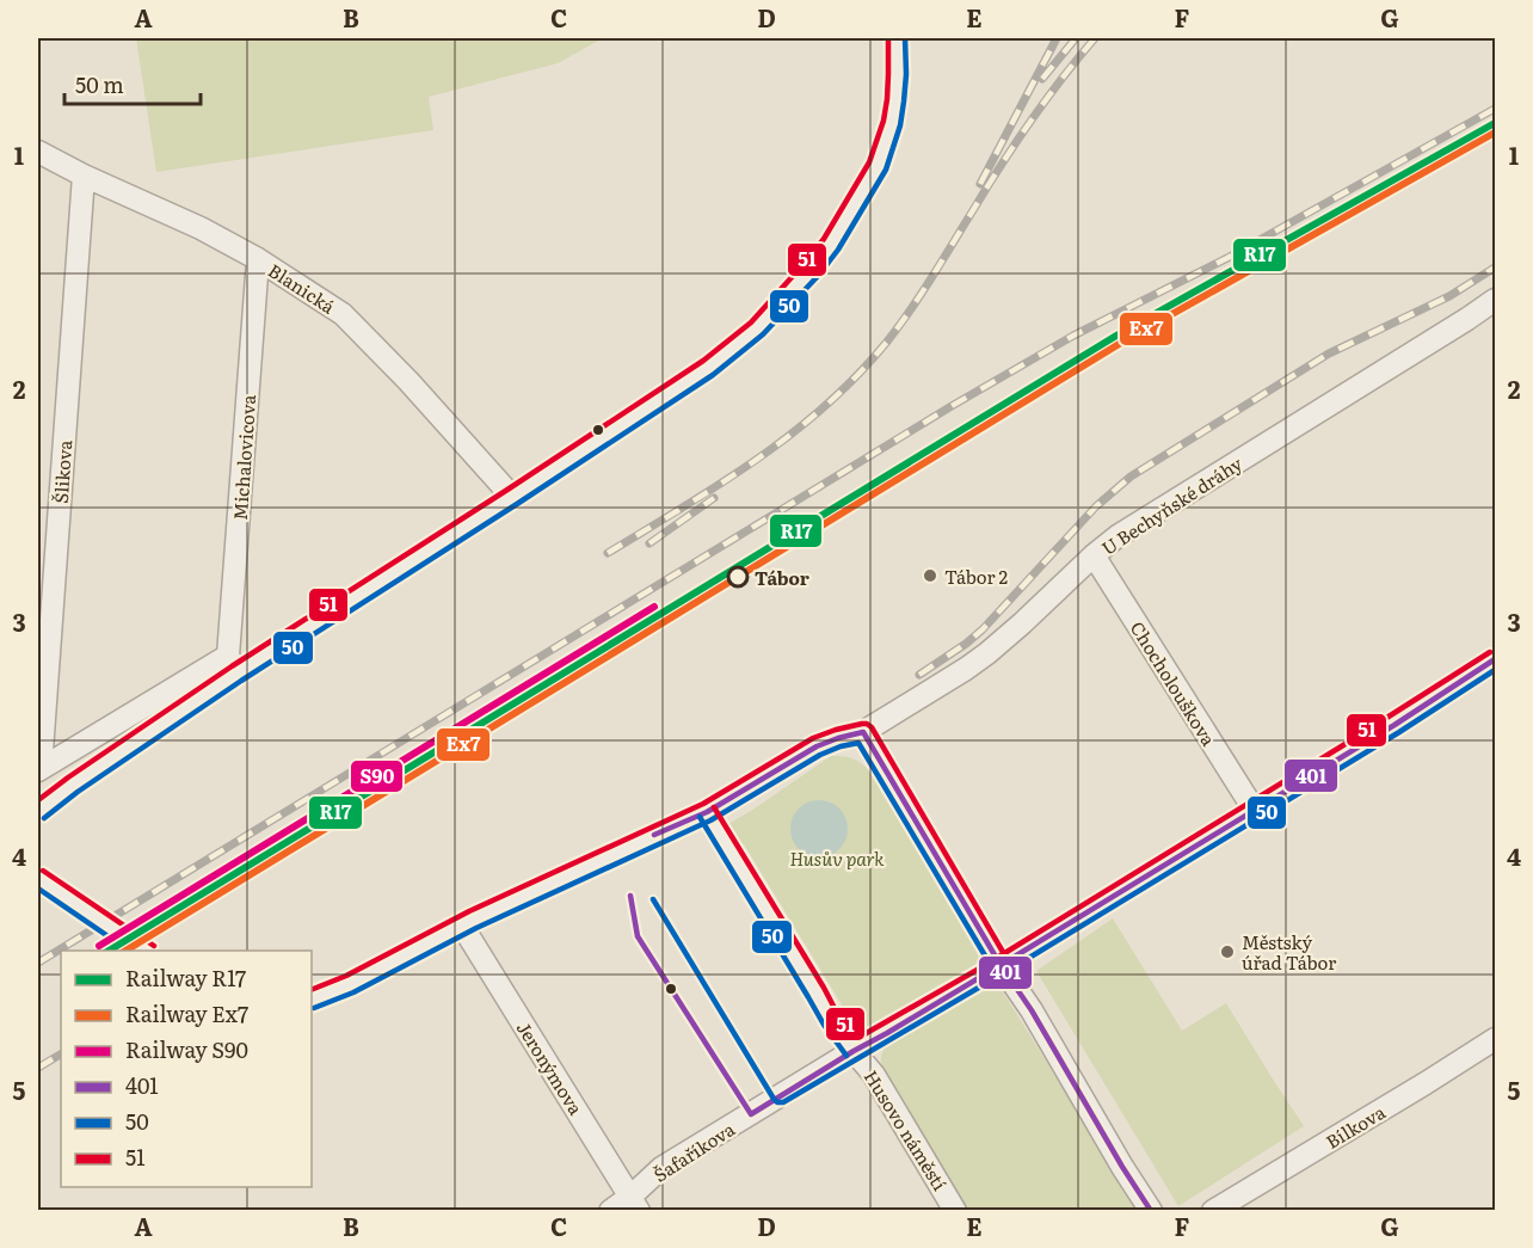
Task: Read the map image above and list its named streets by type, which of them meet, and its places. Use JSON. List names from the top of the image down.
{
  "streets": {
    "street": [
      "Blanická",
      "Michalovicova",
      "Šlikova",
      "U Bechyňské dráhy",
      "Chocholouškova",
      "Jeronýmova",
      "Bílkova",
      "Husovo náměstí",
      "Šafaříkova"
    ]
  },
  "crossings": [
    ["Blanická", "Michalovicova"],
    ["Blanická", "Šlikova"],
    ["U Bechyňské dráhy", "Chocholouškova"],
    ["Chocholouškova", "Husovo náměstí"],
    ["Jeronýmova", "Šafaříkova"],
    ["Husovo náměstí", "Šafaříkova"]
  ],
  "parks": ["Husův park"],
  "places": ["Tábor 2", "Tábor", "Městský úřad Tábor"],
  "lines": [
    "transit line 50",
    "transit line 51",
    "rail line R17",
    "rail line Ex7",
    "rail line S90",
    "transit line 401"
  ],
  "legend": [
    "Railway R17",
    "Railway Ex7",
    "Railway S90",
    "401",
    "50",
    "51"
  ],
  "scale_bar": "50 m",
  "grid": {
    "columns": [
      "A",
      "B",
      "C",
      "D",
      "E",
      "F",
      "G"
    ],
    "rows": [
      "1",
      "2",
      "3",
      "4",
      "5"
    ]
  }
}
